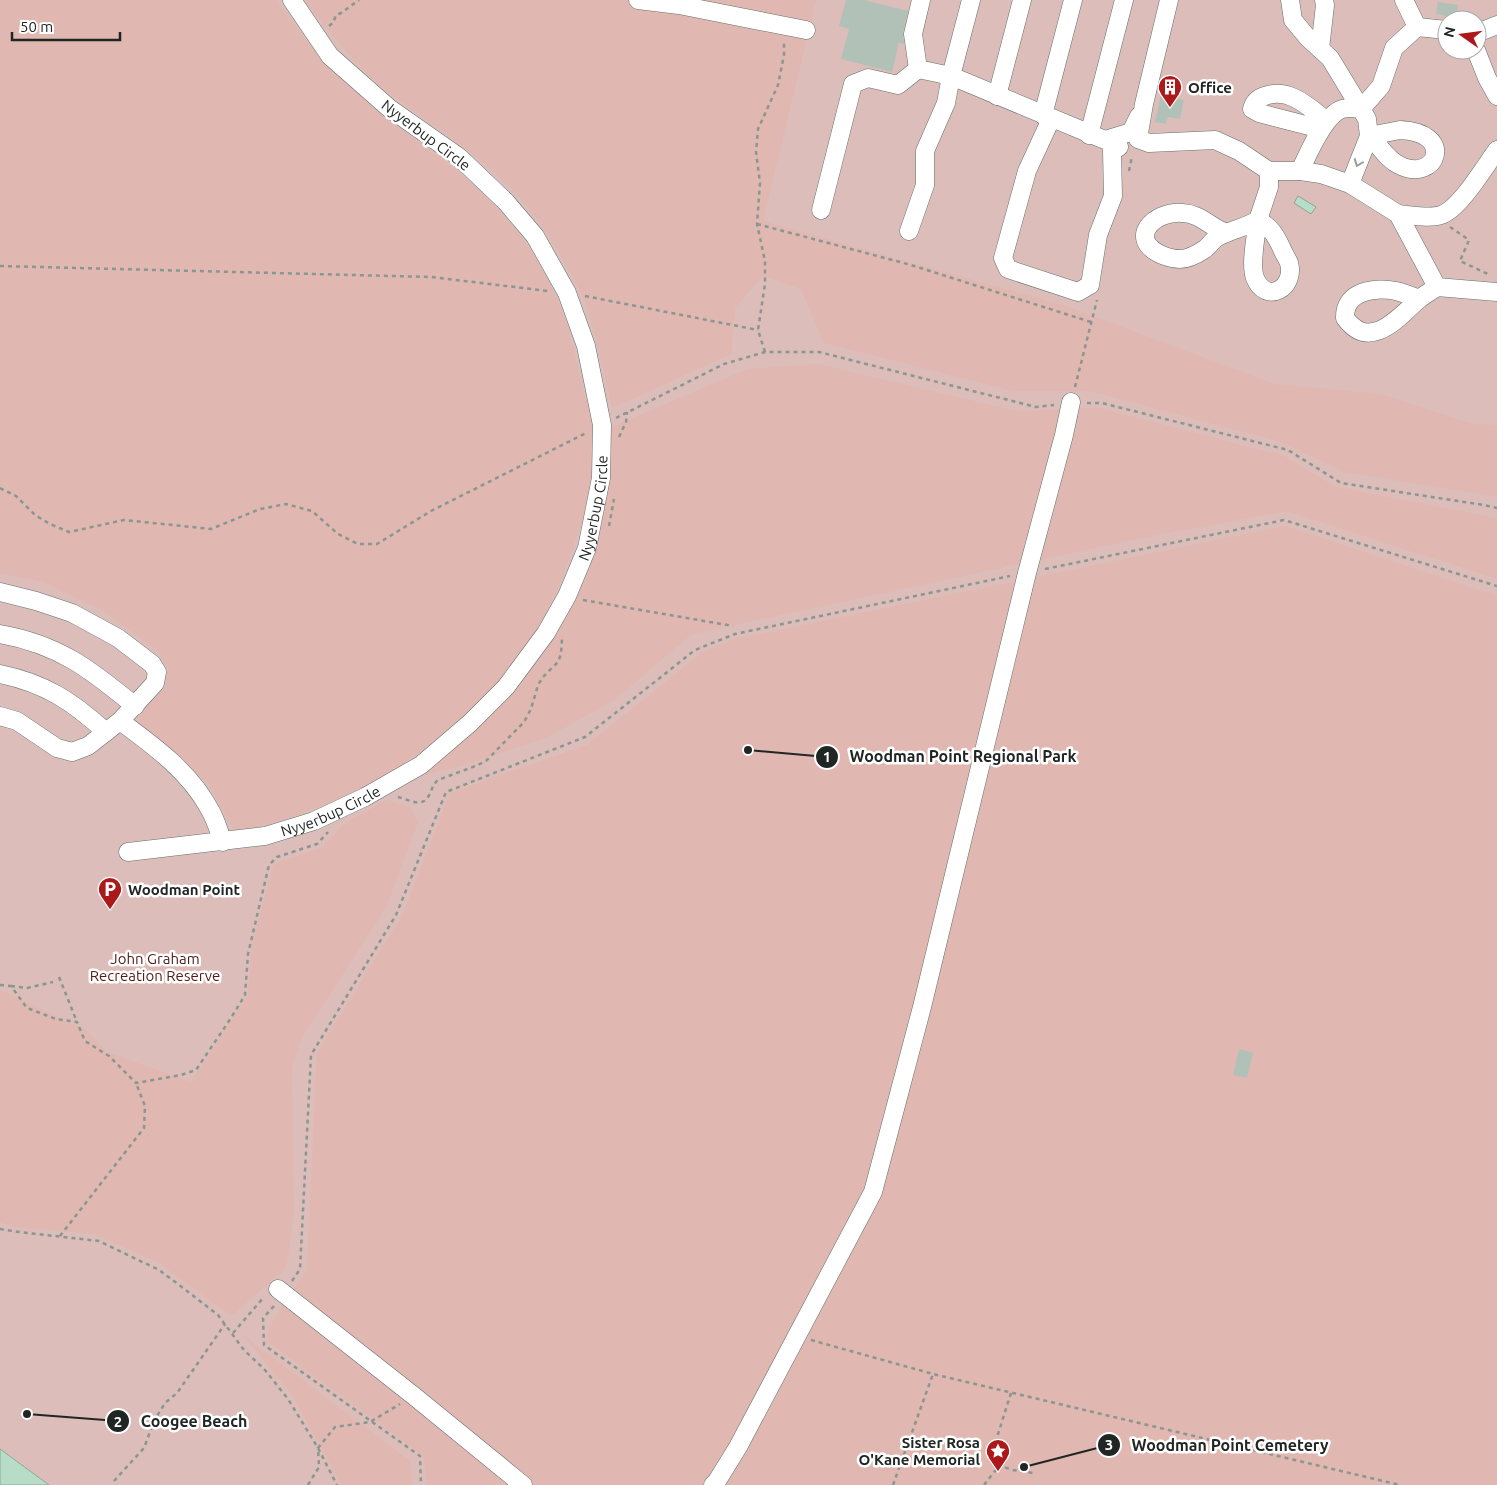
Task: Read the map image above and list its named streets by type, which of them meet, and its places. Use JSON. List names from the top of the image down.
{
  "streets": {
    "street": ["Nyyerbup Circle"]
  },
  "parks": ["John Graham Recreation Reserve"],
  "places": {
    "building": ["Office"],
    "other": ["Woodman Point Regional Park", "Coogee Beach", "Woodman Point Cemetery"],
    "parking": ["Woodman Point"],
    "place": ["Sister Rosa O'Kane Memorial"]
  },
  "scale_bar": "50 m",
  "north": "left"
}
